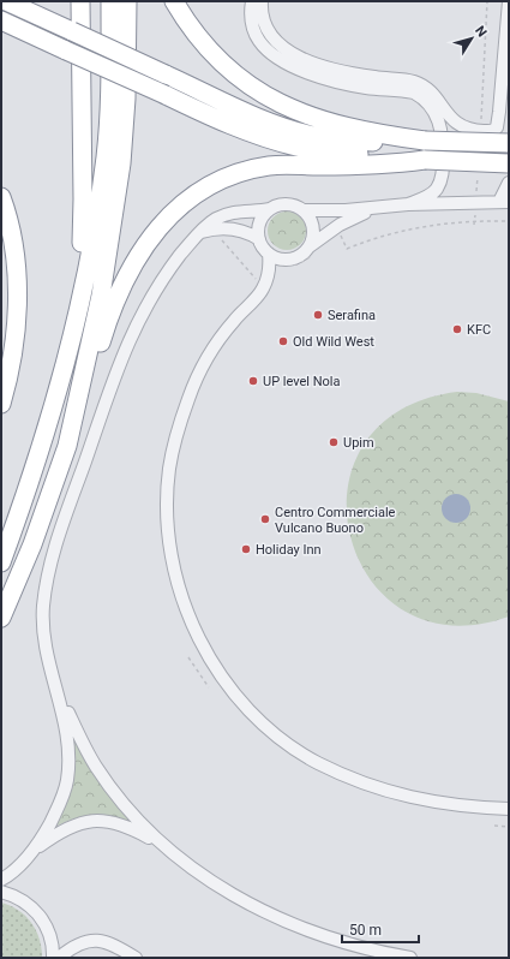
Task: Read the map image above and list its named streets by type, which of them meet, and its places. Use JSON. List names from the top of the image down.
{
  "places": [
    "Serafina",
    "KFC",
    "Old Wild West",
    "UP level Nola",
    "Upim",
    "Centro Commerciale Vulcano Buono",
    "Holiday Inn"
  ],
  "scale_bar": "50 m",
  "north": "top right"
}
